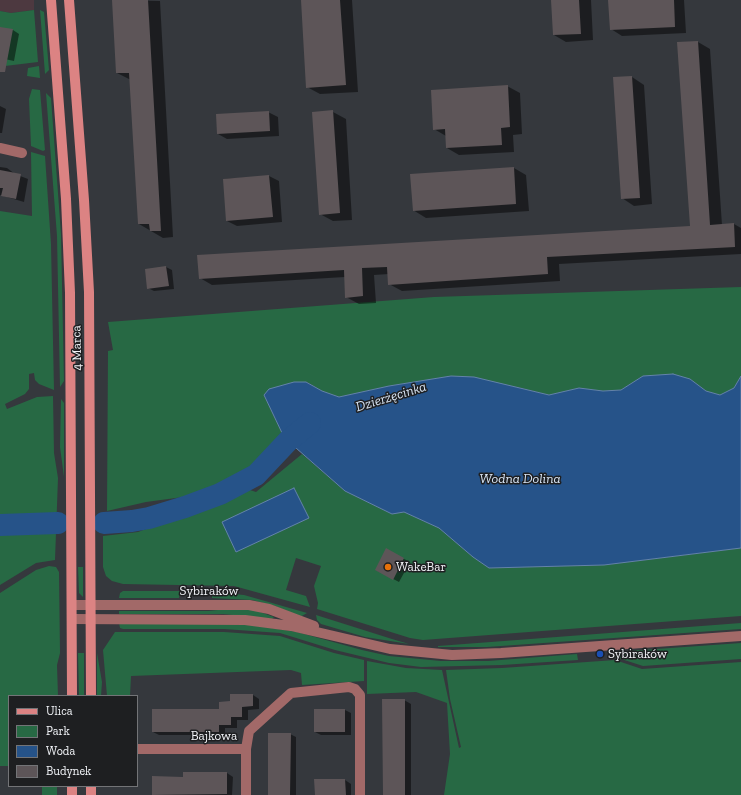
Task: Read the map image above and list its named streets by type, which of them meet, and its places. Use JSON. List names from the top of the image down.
{
  "streets": {
    "main road": ["4 Marca"],
    "street": ["Sybiraków", "Bajkowa"]
  },
  "crossings": [
    ["4 Marca", "Sybiraków"]
  ],
  "water": ["Dzierżęcinka", "Wodna Dolina"],
  "places": ["WakeBar", "Sybiraków"],
  "legend": [
    "Ulica",
    "Park",
    "Woda",
    "Budynek"
  ]
}
